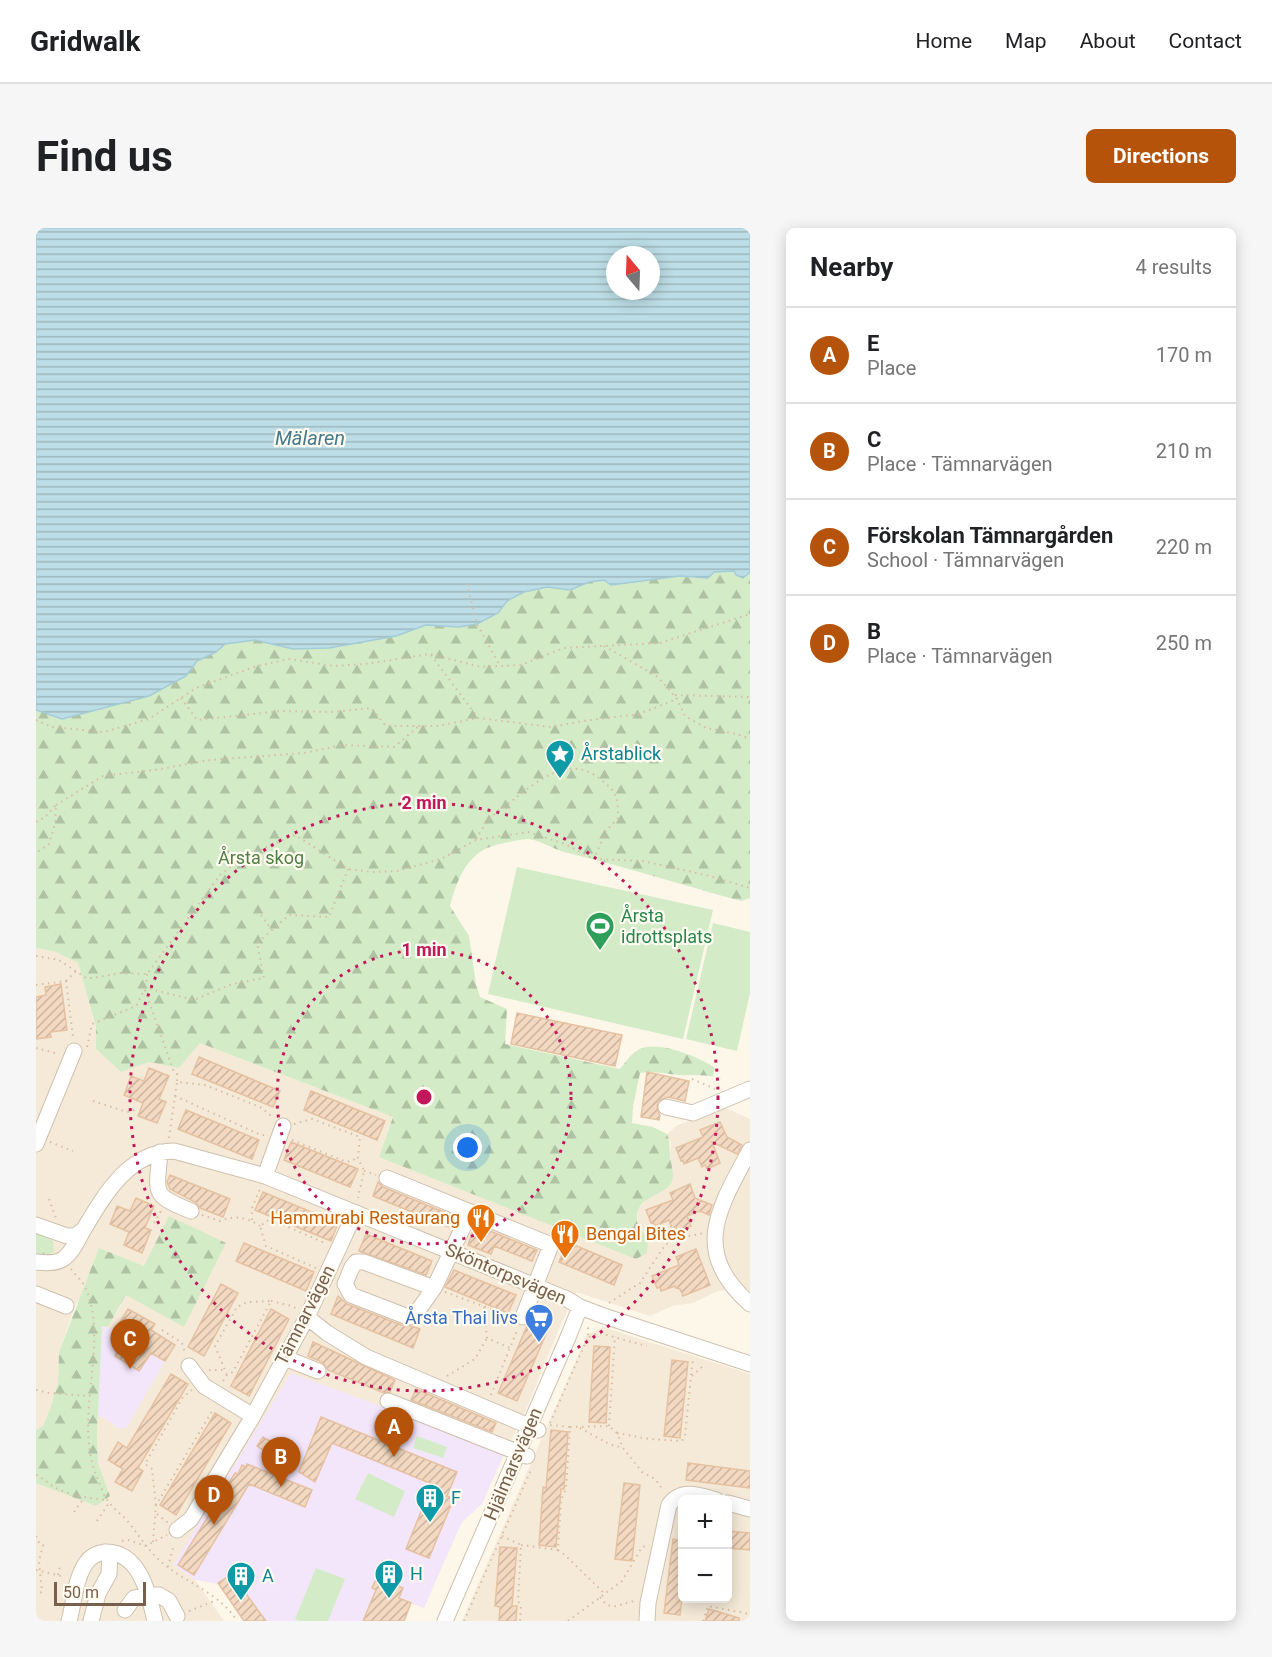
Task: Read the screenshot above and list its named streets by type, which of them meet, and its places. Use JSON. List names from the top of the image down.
{
  "streets": {
    "street": ["Sköntorpsvägen", "Tämnarvägen", "Hjälmarsvägen"]
  },
  "crossings": [
    ["Sköntorpsvägen", "Tämnarvägen"],
    ["Sköntorpsvägen", "Hjälmarsvägen"]
  ],
  "water": ["Mälaren"],
  "parks": ["Årsta skog"],
  "places": {
    "place": ["Årstablick"],
    "sports": ["Årsta idrottsplats"],
    "restaurant": ["Hammurabi Restaurang", "Bengal Bites"],
    "supermarket": ["Årsta Thai livs"],
    "building": ["F", "H", "A"]
  },
  "scale_bar": "50 m",
  "north": "top",
  "page": {
    "header": "Gridwalk",
    "nav": [
      "Home",
      "Map",
      "About",
      "Contact"
    ],
    "buttons": "Directions",
    "title": "Find us",
    "heading": ["Nearby", "4 results"],
    "list": [
      {
        "mark": "A",
        "name": "E",
        "note": "Place",
        "value": "170 m"
      },
      {
        "mark": "B",
        "name": "C",
        "note": "Place · Tämnarvägen",
        "value": "210 m"
      },
      {
        "mark": "C",
        "name": "Förskolan Tämnargården",
        "note": "School · Tämnarvägen",
        "value": "220 m"
      },
      {
        "mark": "D",
        "name": "B",
        "note": "Place · Tämnarvägen",
        "value": "250 m"
      }
    ],
    "pins": [
      "C",
      "A",
      "B",
      "D"
    ],
    "map_buttons": ["+", "−"],
    "scale": "50 m"
  },
  "rings": ["2 min", "1 min"]
}
